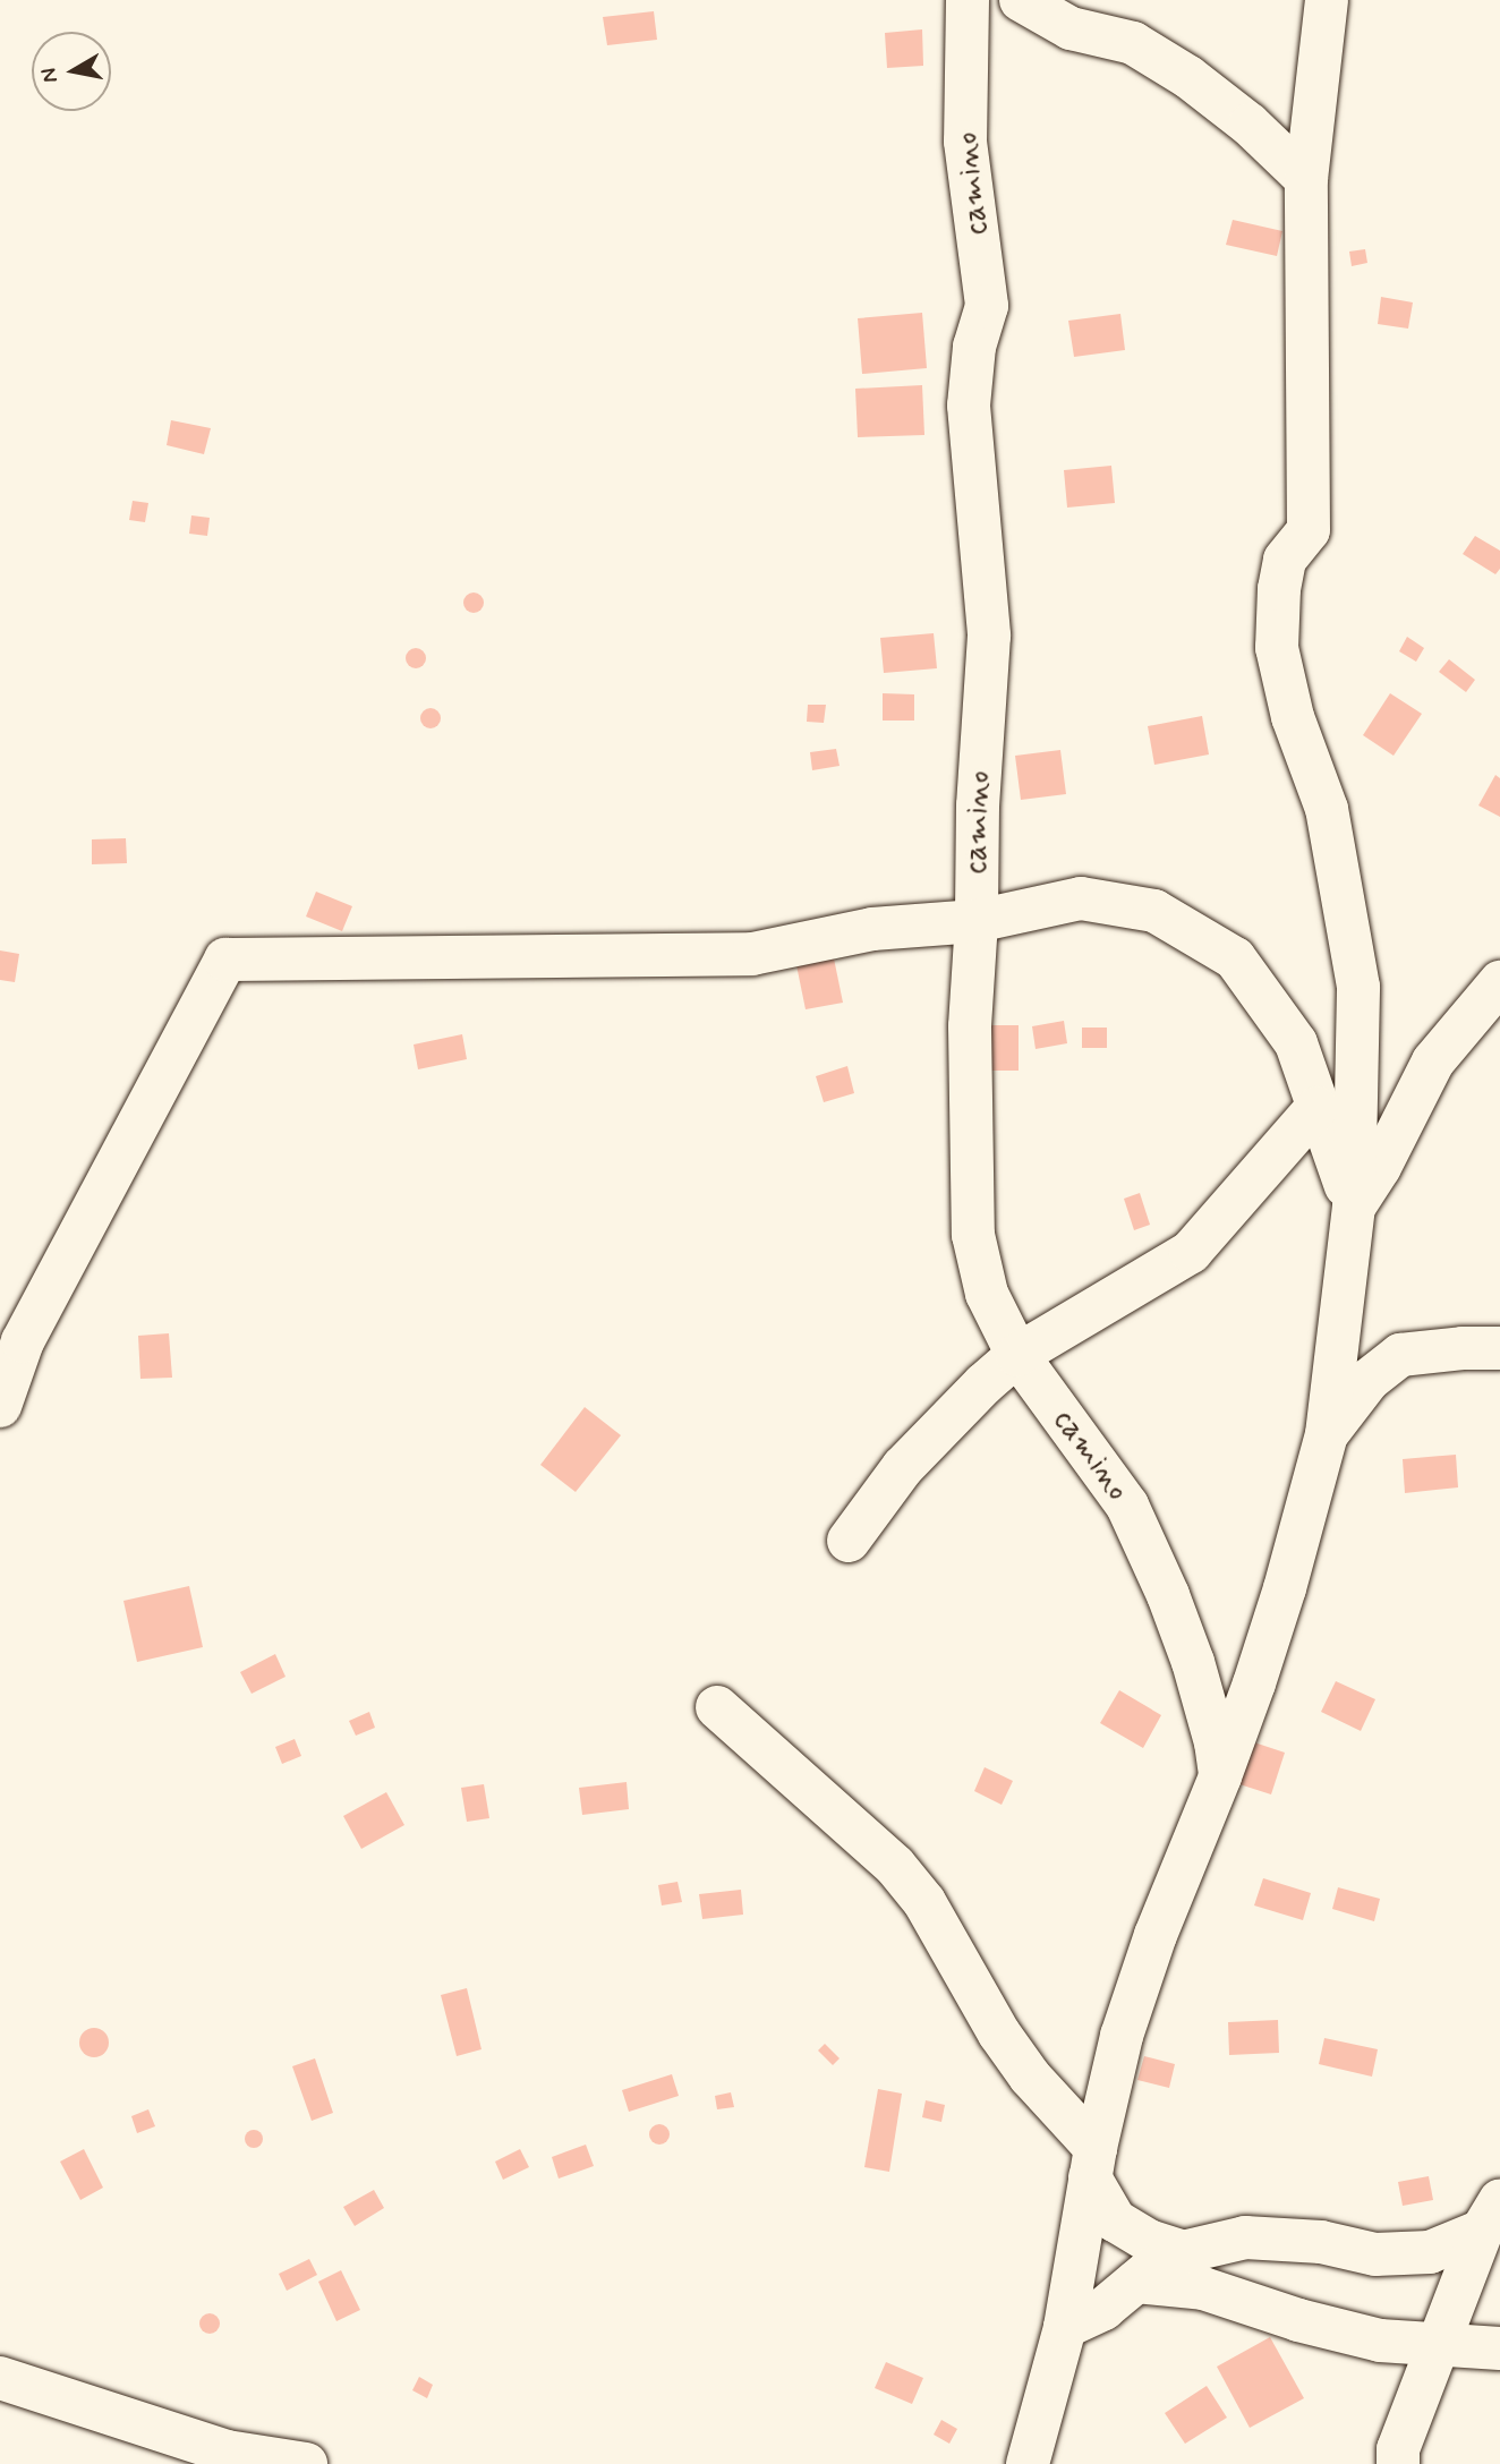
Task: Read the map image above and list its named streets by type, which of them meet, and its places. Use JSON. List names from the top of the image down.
{
  "streets": {
    "street": ["camino"]
  },
  "north": "left"
}
